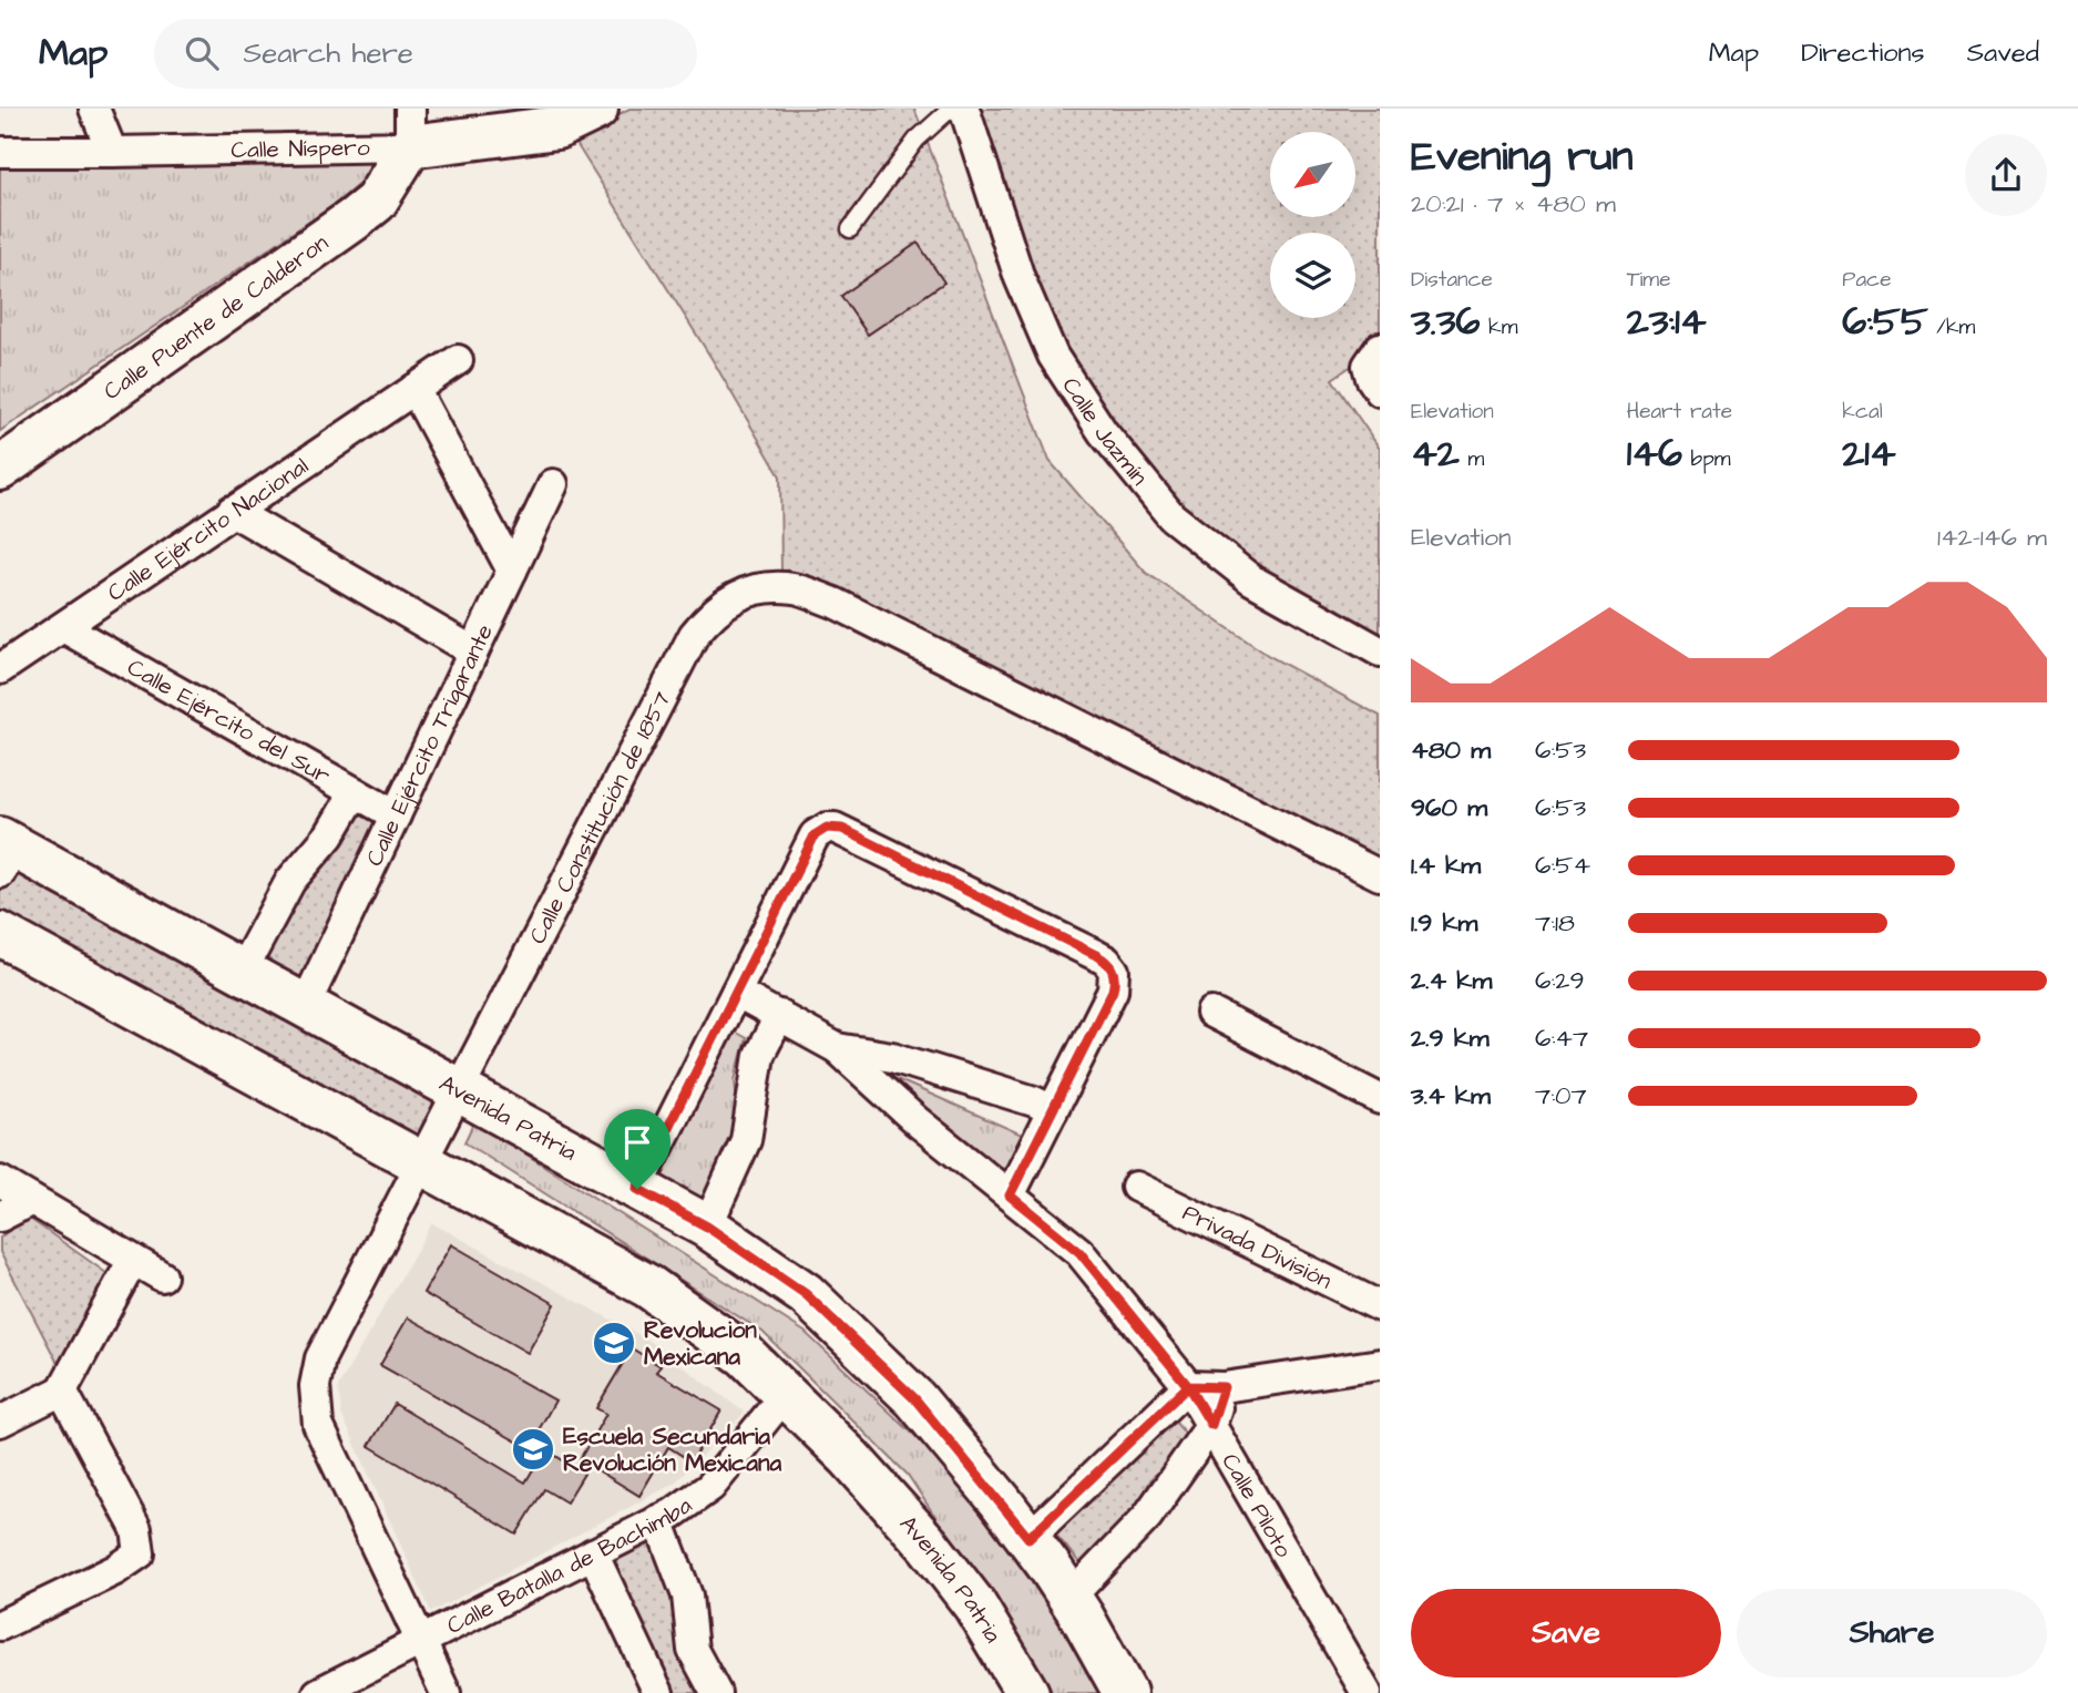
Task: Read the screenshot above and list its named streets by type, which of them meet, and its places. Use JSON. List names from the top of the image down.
{
  "streets": {
    "street": [
      "Calle Níspero",
      "Calle Puente de Calderon",
      "Calle Jazmín",
      "Calle Ejército Nacional",
      "Calle Ejército del Sur",
      "Calle Ejército Trigarante",
      "Calle Constitución de 1857",
      "Avenida Patria",
      "Privada División",
      "Calle Piloto",
      "Calle Batalla de Bachimba"
    ]
  },
  "crossings": [
    ["Calle Níspero", "Calle Puente de Calderon"],
    ["Calle Ejército Nacional", "Calle Ejército del Sur"],
    ["Calle Ejército del Sur", "Calle Ejército Trigarante"],
    ["Calle Ejército Trigarante", "Avenida Patria"],
    ["Calle Constitución de 1857", "Avenida Patria"],
    ["Calle Constitución de 1857", "Calle Batalla de Bachimba"],
    ["Avenida Patria", "Calle Batalla de Bachimba"]
  ],
  "places": {
    "school or university": ["Revolucion Mexicana", "Escuela Secundaria Revolución Mexicana"]
  },
  "north": "bottom left",
  "page": {
    "header": "Map",
    "search": "Search here",
    "nav": ["Map", "Directions", "Saved"],
    "heading": ["Evening run", "20:21 · 7 × 480 m"],
    "stats": [
      ["Distance", "3.36 km"],
      ["Time", "23:14"],
      ["Pace", "6:55 /km"],
      ["Elevation", "42 m"],
      ["Heart rate", "146 bpm"],
      ["kcal", "214"]
    ],
    "chart": ["Elevation", "142–146 m"],
    "list": [
      {
        "name": "480 m",
        "note": "6:53"
      },
      {
        "name": "960 m",
        "note": "6:53"
      },
      {
        "name": "1.4 km",
        "note": "6:54"
      },
      {
        "name": "1.9 km",
        "note": "7:18"
      },
      {
        "name": "2.4 km",
        "note": "6:29"
      },
      {
        "name": "2.9 km",
        "note": "6:47"
      },
      {
        "name": "3.4 km",
        "note": "7:07"
      }
    ],
    "buttons": ["Save", "Share"]
  }
}
